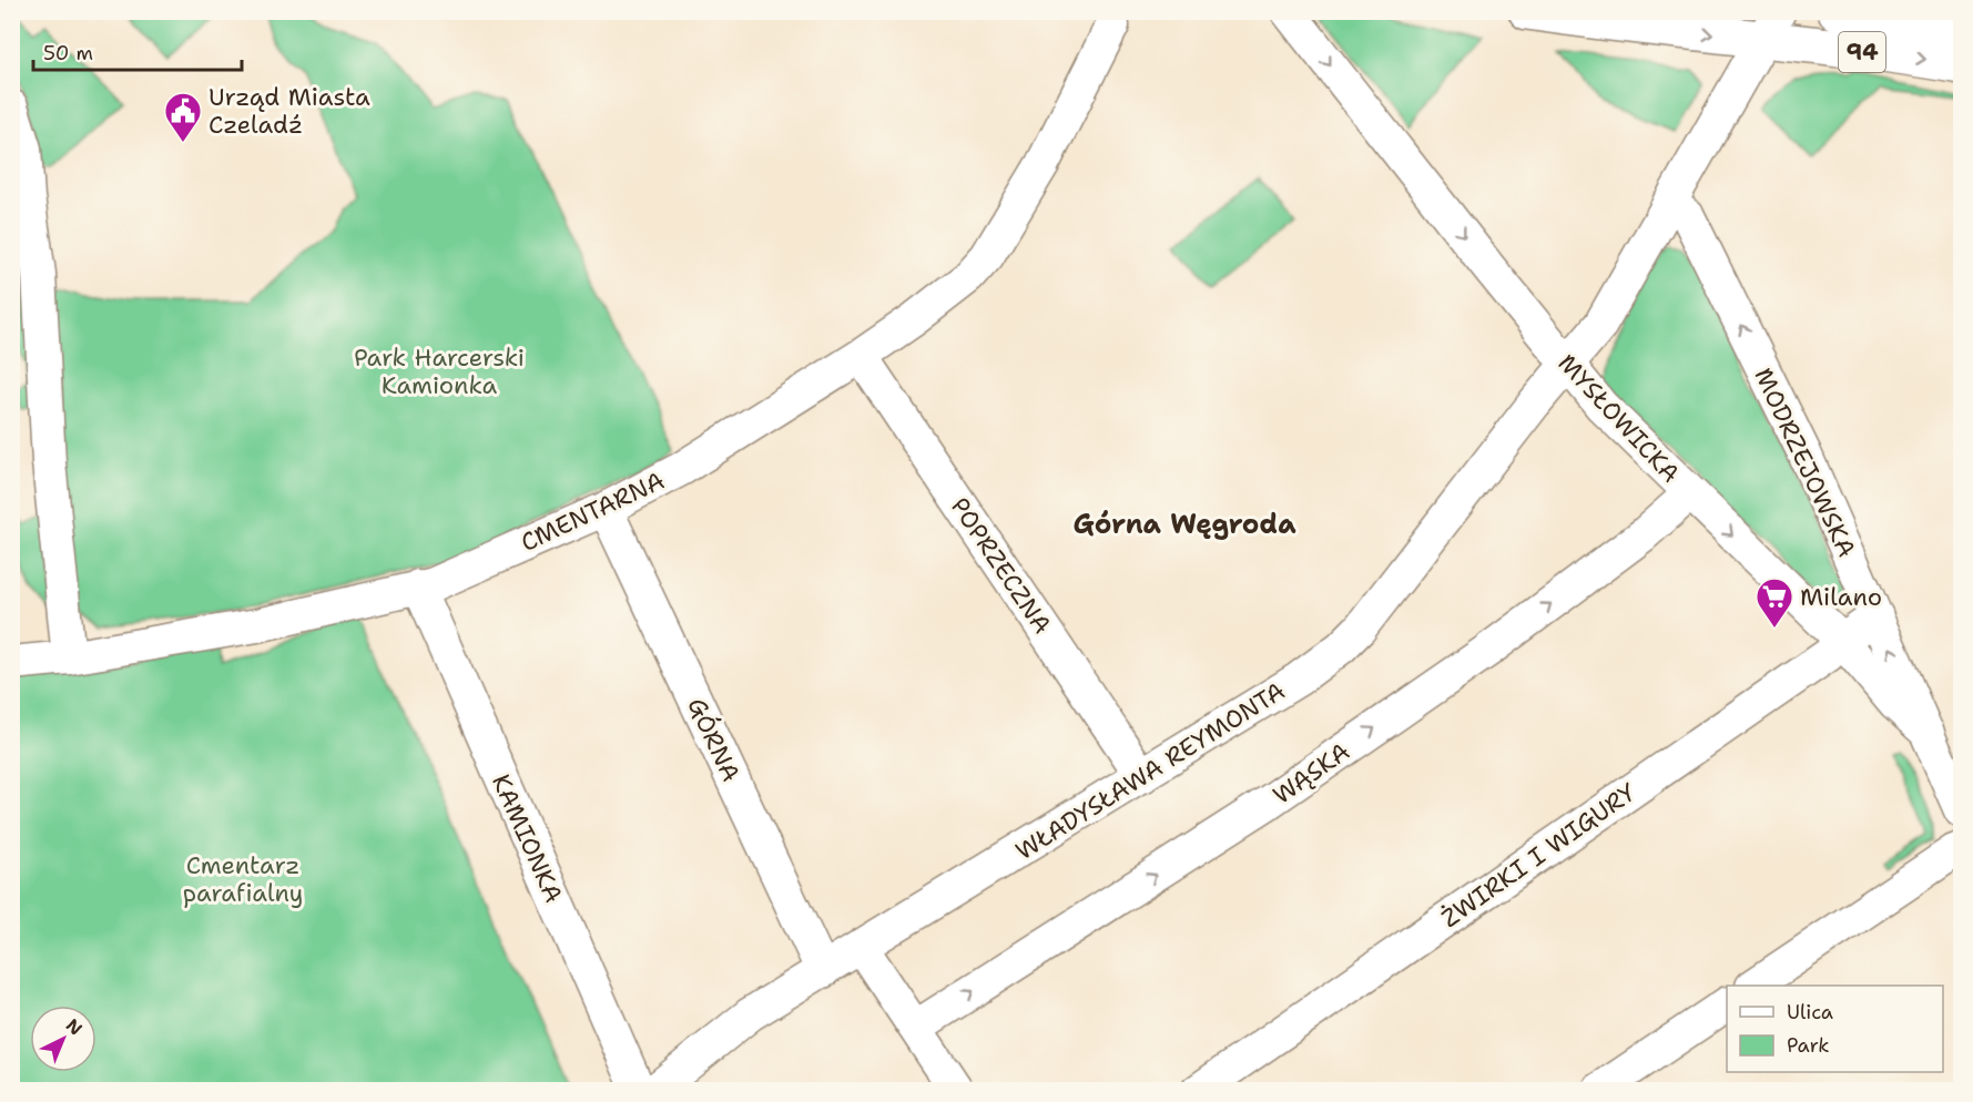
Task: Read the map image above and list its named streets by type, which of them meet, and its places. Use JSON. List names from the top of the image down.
{
  "streets": {
    "main road": ["94"],
    "street": [
      "MYSŁOWICKA",
      "MODRZEJOWSKA",
      "CMENTARNA",
      "POPRZECZNA",
      "GÓRNA",
      "WŁADYSŁAWA REYMONTA",
      "WĄSKA",
      "KAMIONKA",
      "ŻWIRKI I WIGURY"
    ]
  },
  "crossings": [
    ["MYSŁOWICKA", "MODRZEJOWSKA"],
    ["MYSŁOWICKA", "WŁADYSŁAWA REYMONTA"],
    ["MYSŁOWICKA", "WĄSKA"],
    ["MYSŁOWICKA", "ŻWIRKI I WIGURY"],
    ["MODRZEJOWSKA", "ŻWIRKI I WIGURY"],
    ["CMENTARNA", "POPRZECZNA"],
    ["CMENTARNA", "GÓRNA"],
    ["CMENTARNA", "KAMIONKA"],
    ["POPRZECZNA", "WŁADYSŁAWA REYMONTA"],
    ["GÓRNA", "WŁADYSŁAWA REYMONTA"]
  ],
  "one_way": ["MYSŁOWICKA", "MODRZEJOWSKA", "WĄSKA"],
  "districts": ["Górna Węgroda"],
  "parks": ["Park Harcerski Kamionka", "Cmentarz parafialny"],
  "places": {
    "public building": ["Urząd Miasta Czeladź"],
    "supermarket": ["Milano"]
  },
  "legend": ["Ulica", "Park"],
  "scale_bar": "50 m",
  "north": "top right"
}
